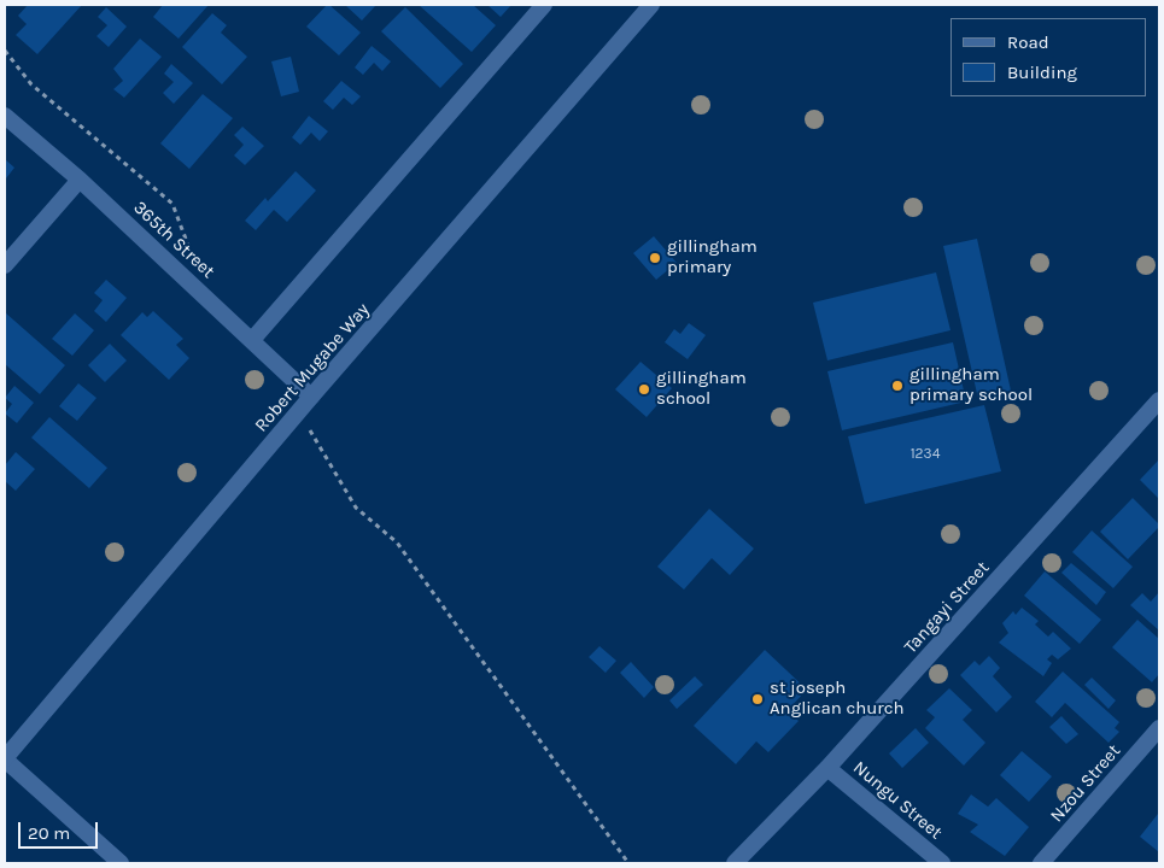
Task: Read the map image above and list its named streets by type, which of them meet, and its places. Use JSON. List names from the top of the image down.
{
  "streets": {
    "street": [
      "365th Street",
      "Robert Mugabe Way",
      "Tangayi Street",
      "Nzou Street",
      "Nungu Street"
    ]
  },
  "crossings": [
    ["365th Street", "Robert Mugabe Way"],
    ["Tangayi Street", "Nungu Street"]
  ],
  "places": [
    "gillingham primary",
    "gillingham primary school",
    "gillingham school",
    "st joseph Anglican church"
  ],
  "house_numbers": ["1234"],
  "legend": ["Road", "Building"],
  "scale_bar": "20 m"
}
